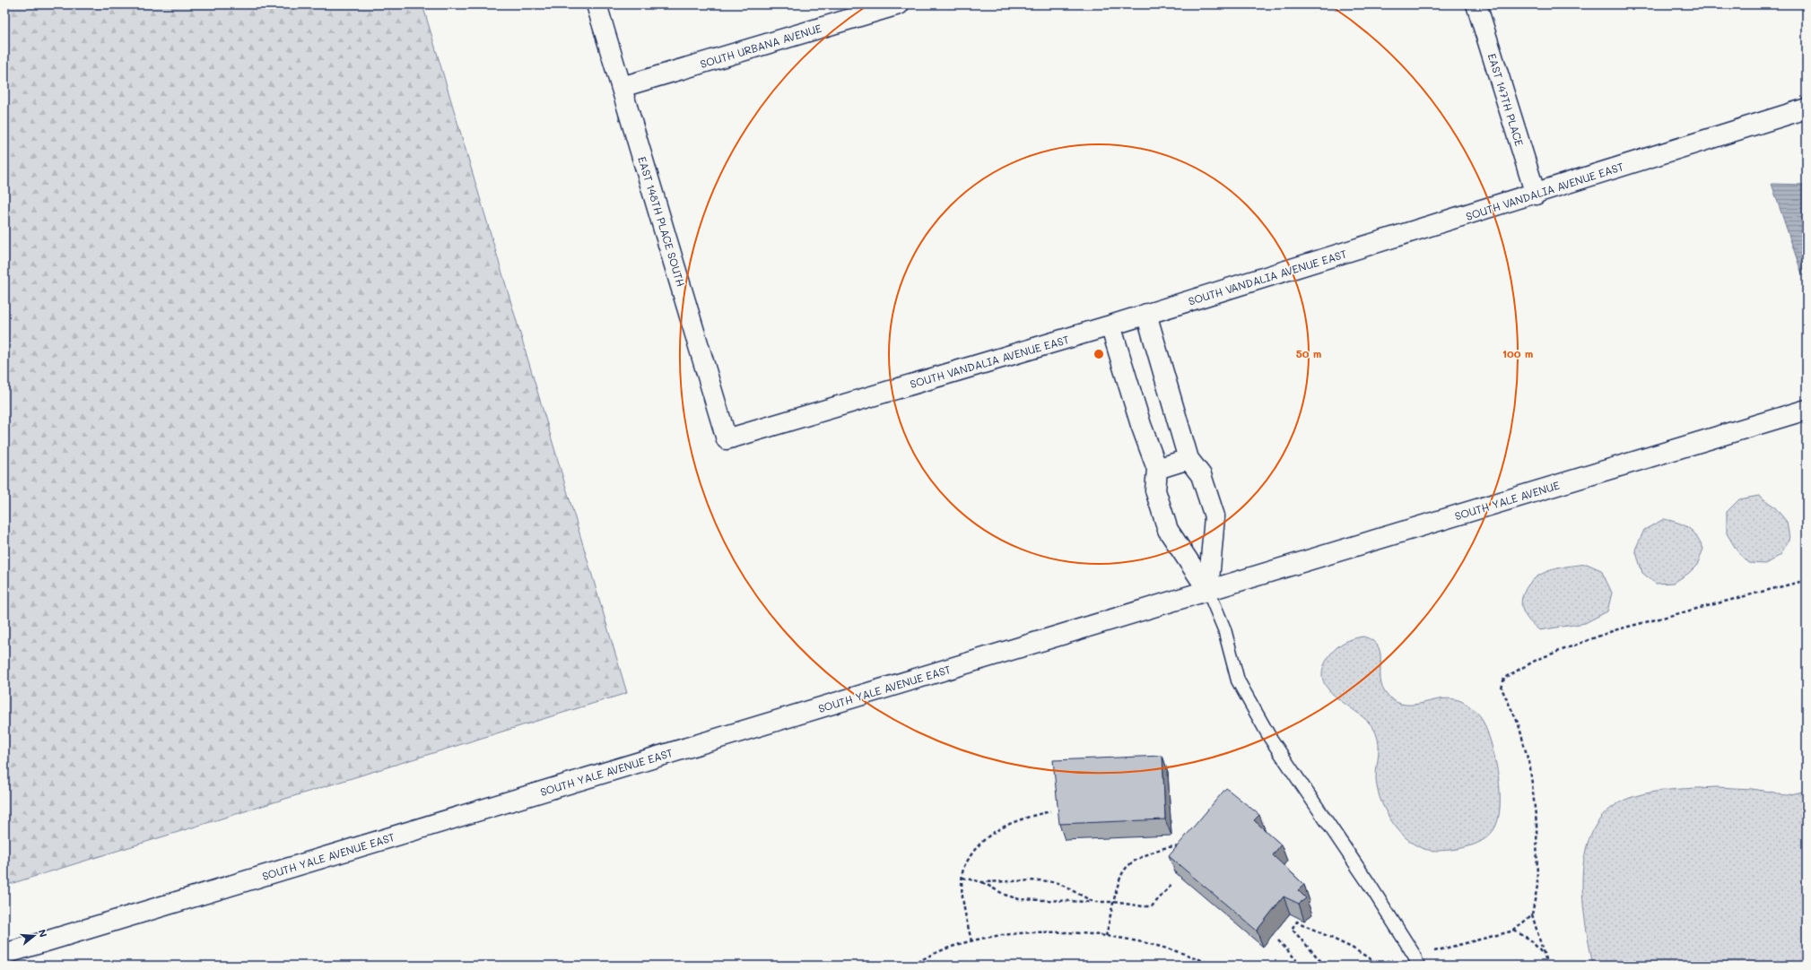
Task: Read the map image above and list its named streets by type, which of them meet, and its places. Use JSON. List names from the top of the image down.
{
  "streets": {
    "street": [
      "SOUTH URBANA AVENUE",
      "EAST 147TH PLACE",
      "SOUTH VANDALIA AVENUE EAST",
      "EAST 148TH PLACE SOUTH",
      "SOUTH YALE AVENUE",
      "SOUTH YALE AVENUE EAST"
    ]
  },
  "crossings": [
    ["SOUTH URBANA AVENUE", "EAST 148TH PLACE SOUTH"],
    ["EAST 147TH PLACE", "SOUTH VANDALIA AVENUE EAST"],
    ["SOUTH VANDALIA AVENUE EAST", "EAST 148TH PLACE SOUTH"],
    ["SOUTH YALE AVENUE", "SOUTH YALE AVENUE EAST"]
  ],
  "north": "right",
  "rings": ["50 m", "100 m"]
}
